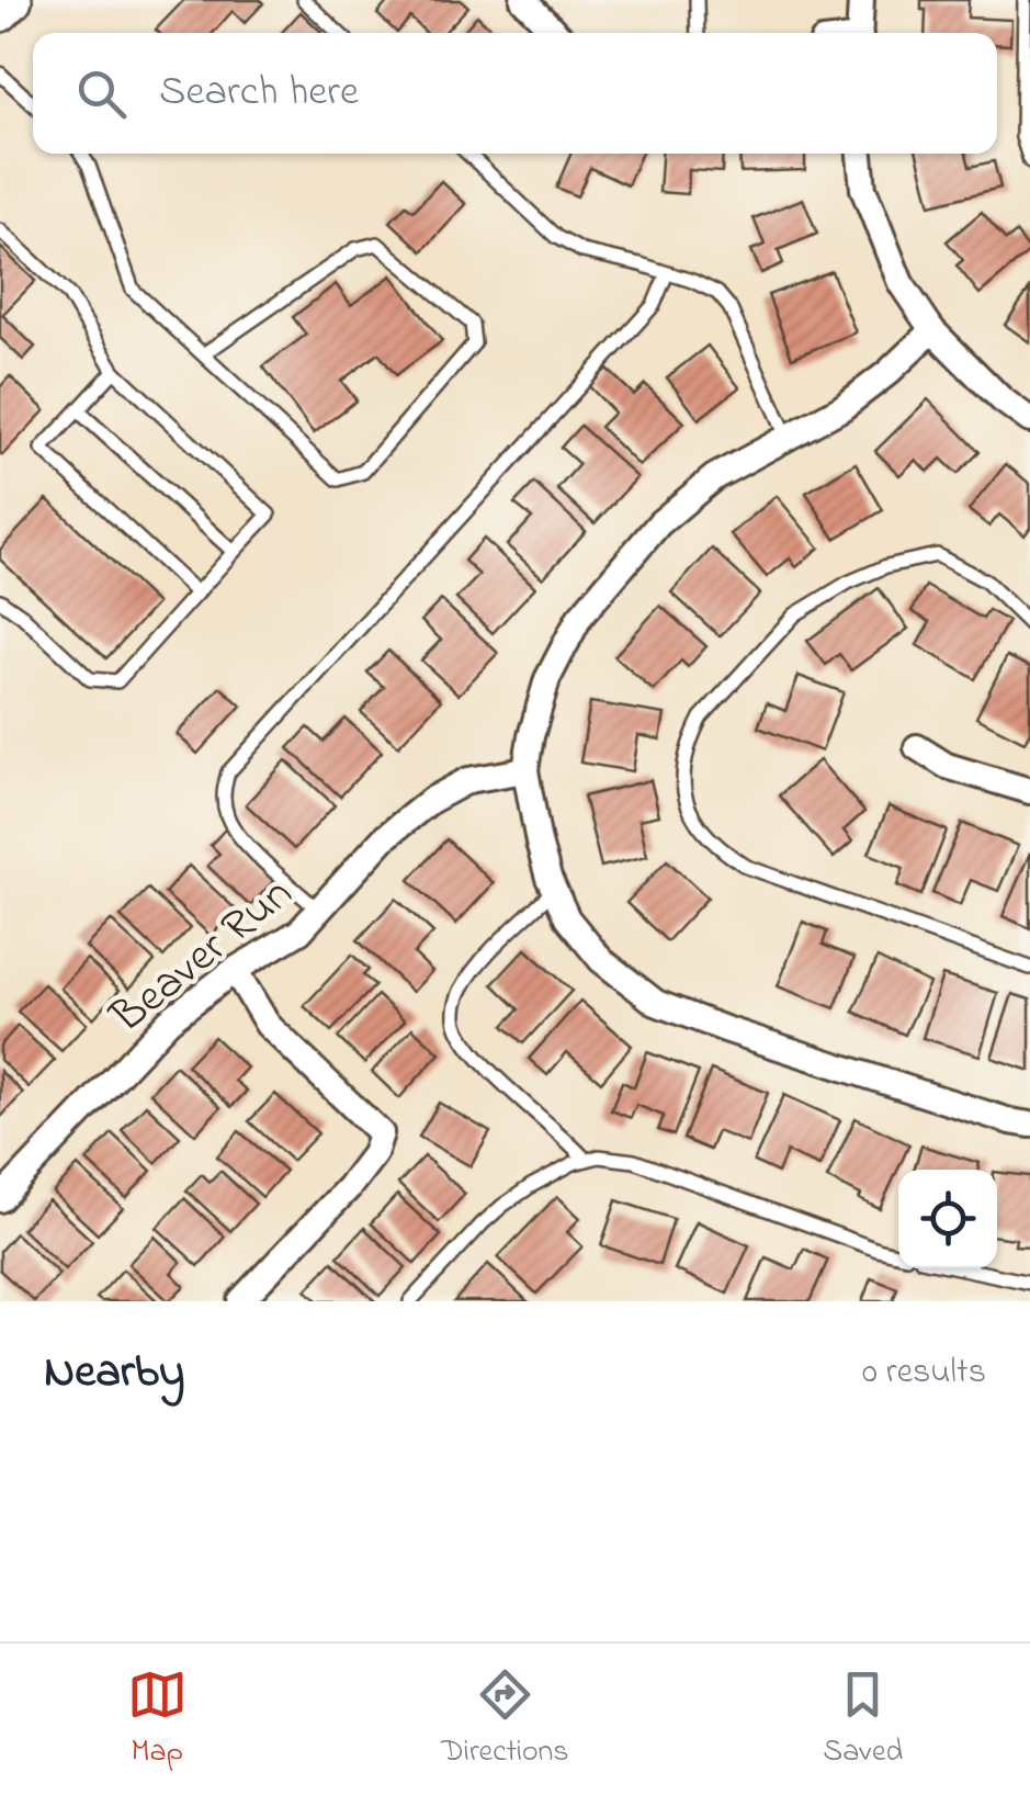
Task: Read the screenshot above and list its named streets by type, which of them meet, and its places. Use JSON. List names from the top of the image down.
{
  "streets": {
    "street": ["Beaver Run"]
  },
  "page": {
    "search": "Search here",
    "heading": ["Nearby", "0 results"],
    "nav": ["Map", "Directions", "Saved"]
  }
}
